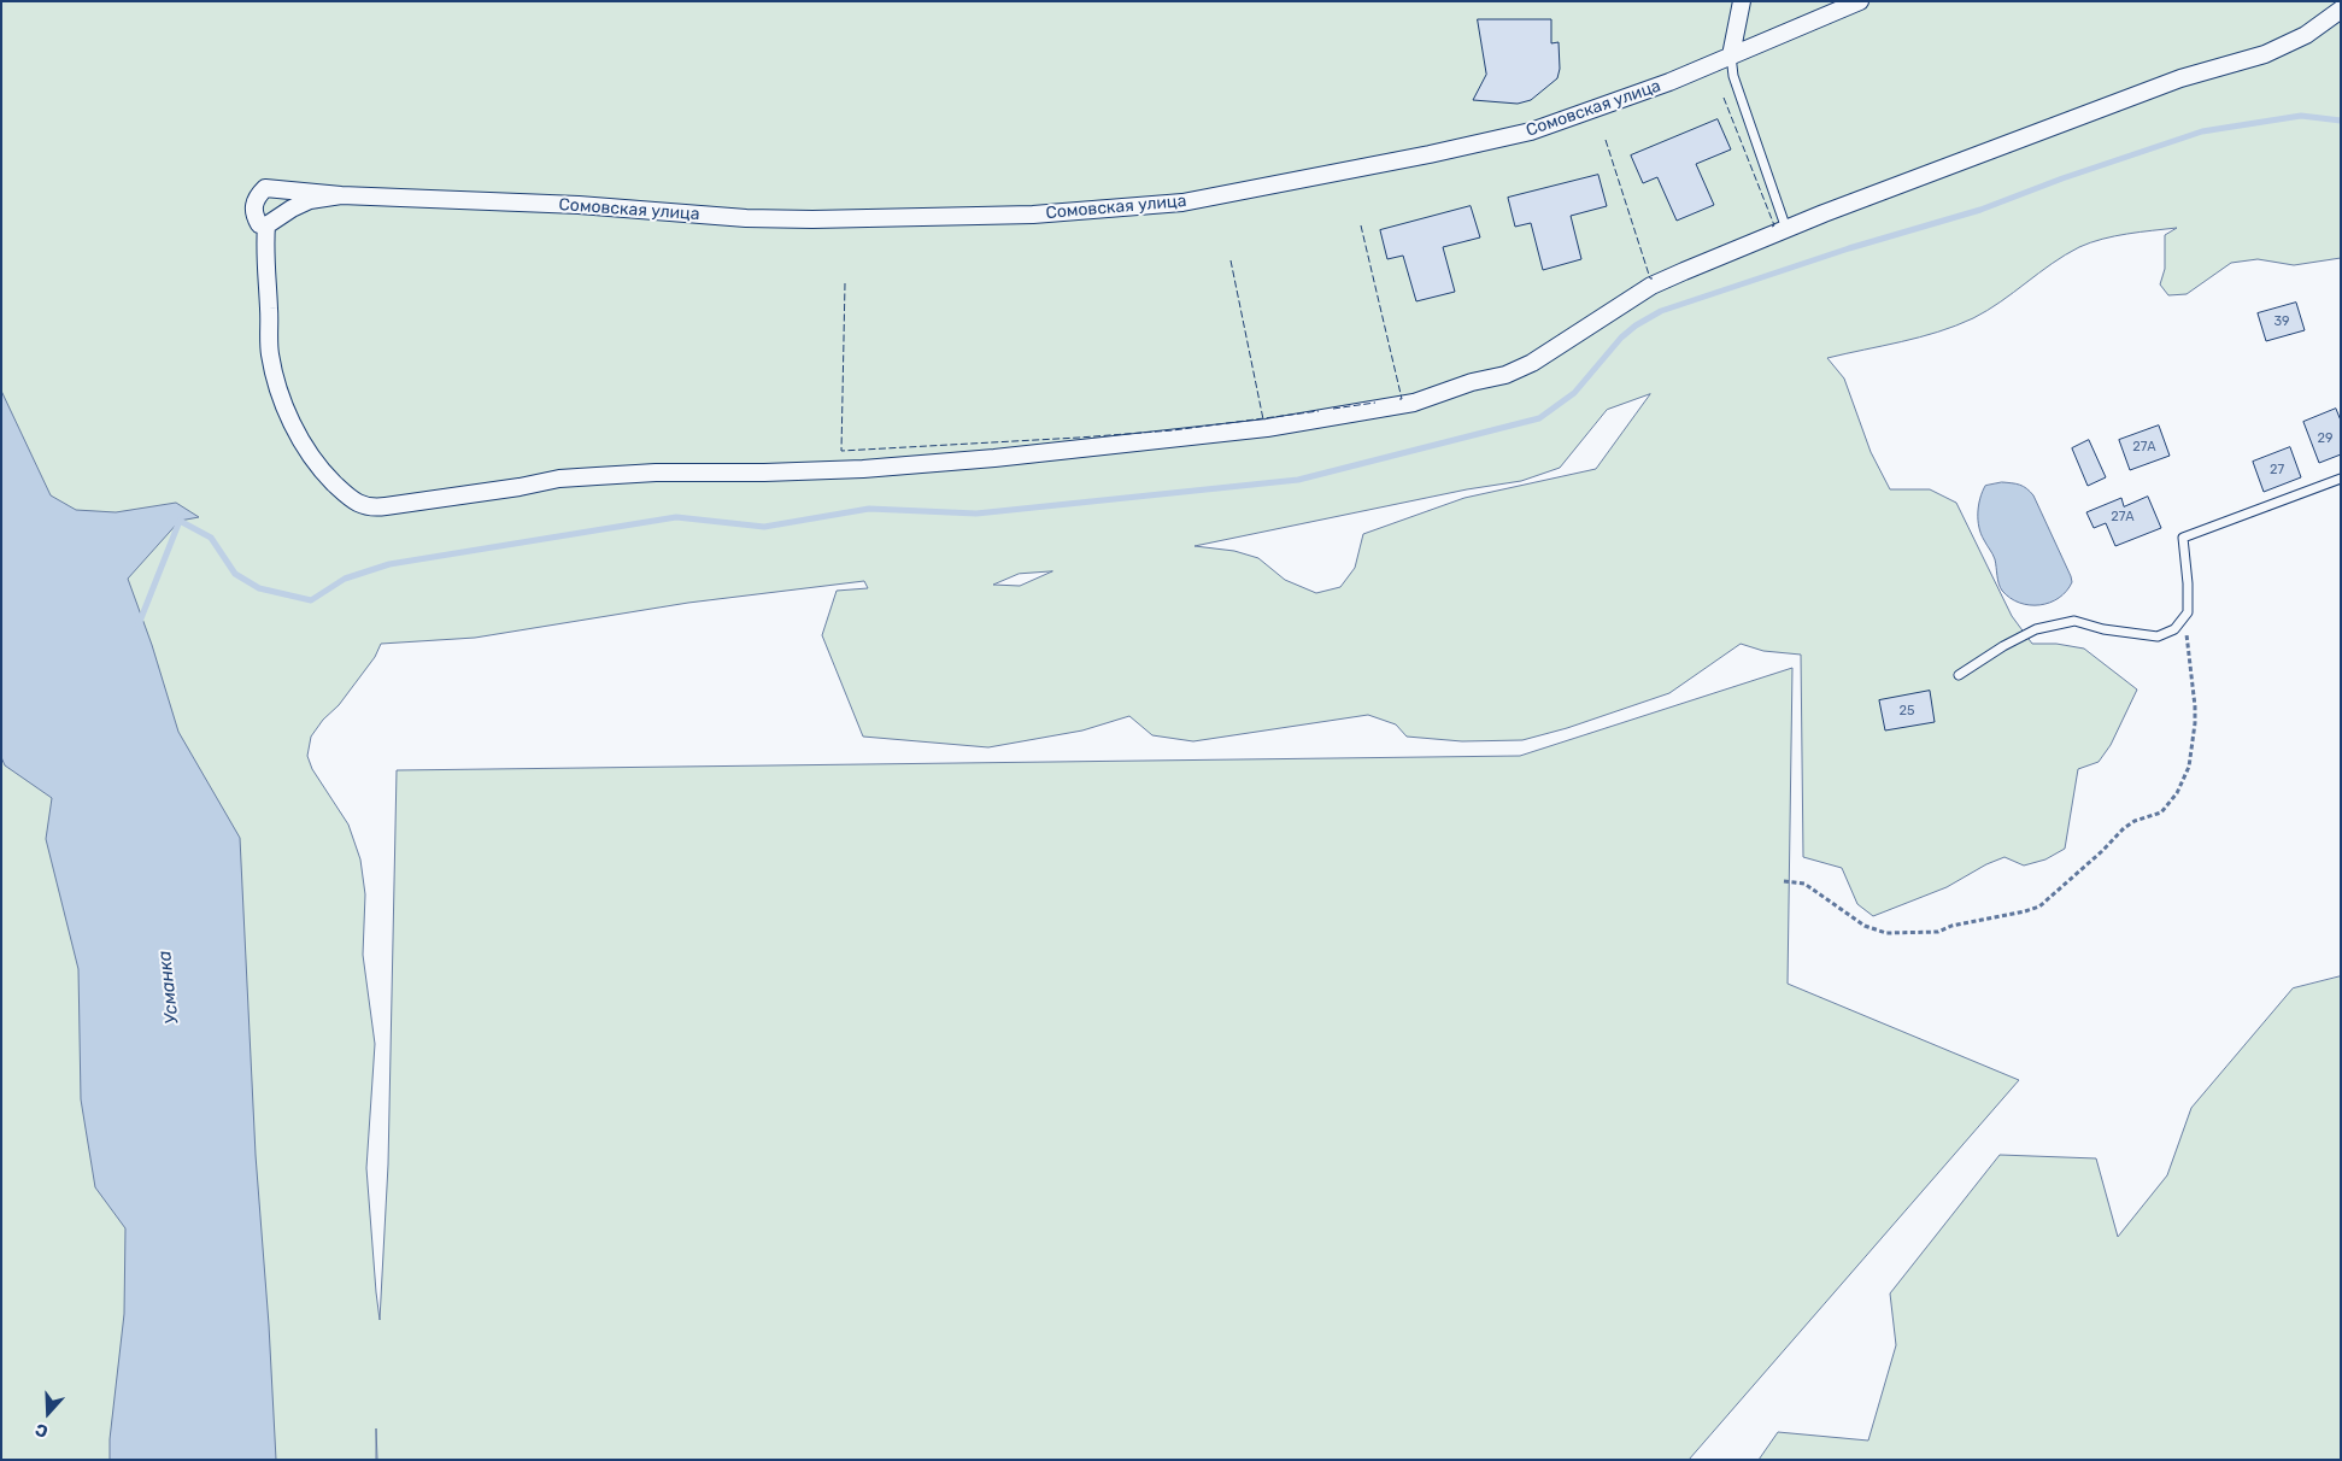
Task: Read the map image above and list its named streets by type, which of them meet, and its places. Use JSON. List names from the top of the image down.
{
  "streets": {
    "street": ["Сомовская улица"]
  },
  "water": ["Усманка"],
  "house_numbers": [
    "39",
    "29",
    "27А",
    "27",
    "27А",
    "25"
  ],
  "north": "bottom"
}
